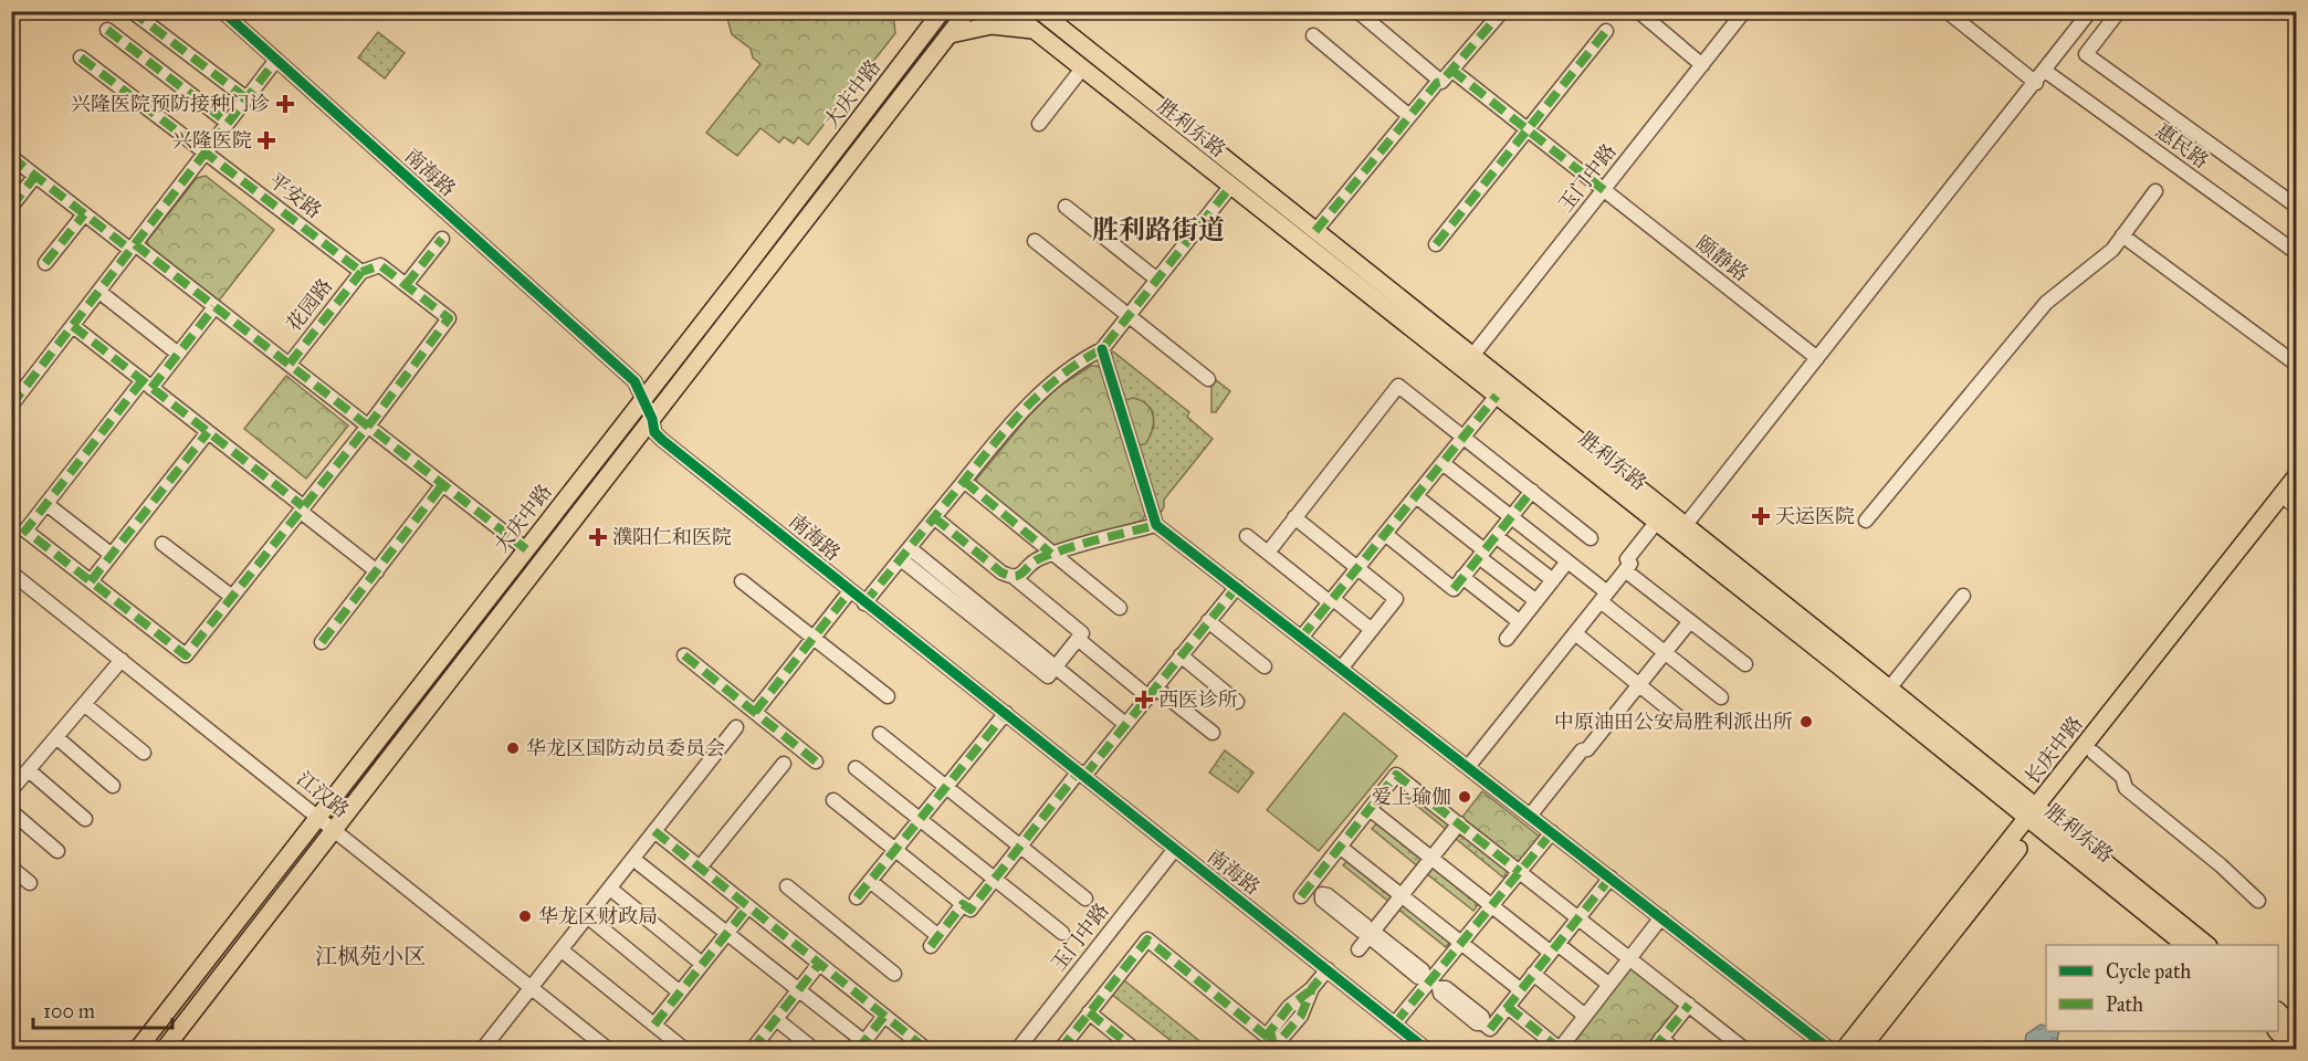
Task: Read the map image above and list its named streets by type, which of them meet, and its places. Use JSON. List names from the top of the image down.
{
  "streets": {
    "main road": ["大庆中路", "胜利东路", "长庆中路"],
    "street": [
      "惠民路",
      "南海路",
      "玉门中路",
      "平安路",
      "颐静路",
      "花园路",
      "江汉路"
    ]
  },
  "crossings": [
    ["大庆中路", "南海路"],
    ["大庆中路", "江汉路"],
    ["胜利东路", "玉门中路"],
    ["胜利东路", "长庆中路"],
    ["南海路", "玉门中路"],
    ["玉门中路", "颐静路"],
    ["平安路", "花园路"]
  ],
  "districts": ["胜利路街道", "江枫苑小区"],
  "places": {
    "health": [
      "兴隆医院预防接种门诊",
      "兴隆医院",
      "天运医院",
      "濮阳仁和医院",
      "西医诊所"
    ],
    "other": [
      "中原油田公安局胜利派出所",
      "华龙区国防动员委员会",
      "爱上瑜伽",
      "华龙区财政局"
    ]
  },
  "legend": ["Cycle path", "Path"],
  "scale_bar": "100 m"
}
